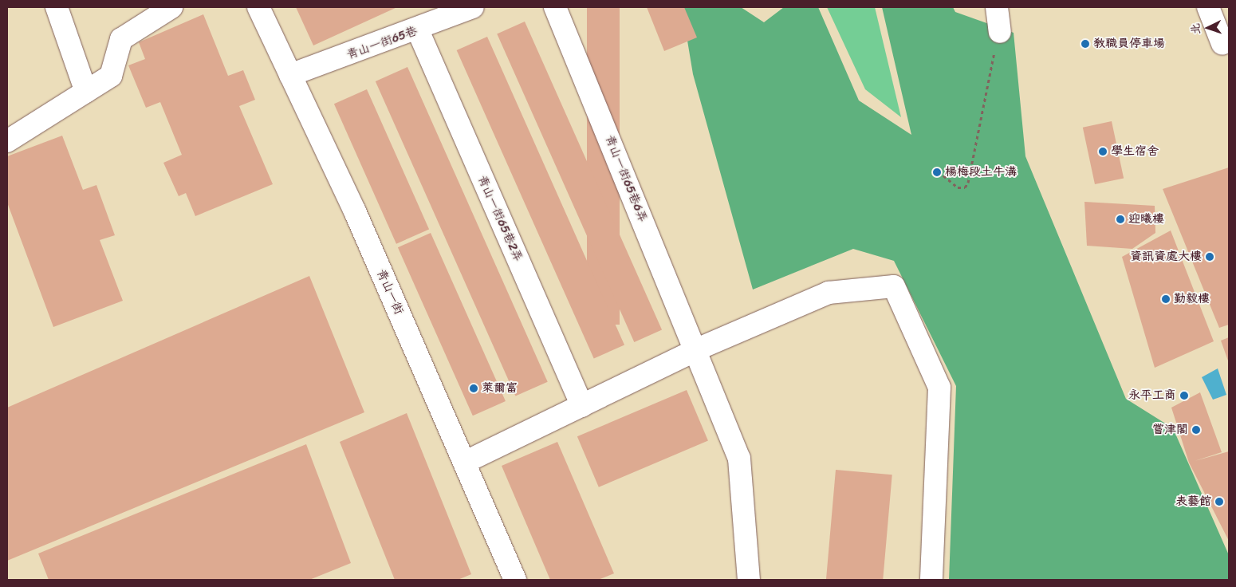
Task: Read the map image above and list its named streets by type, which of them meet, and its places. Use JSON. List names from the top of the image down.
{
  "streets": {
    "street": [
      "青山一街65巷",
      "青山一街65巷6弄",
      "青山一街65巷2弄",
      "青山一街"
    ]
  },
  "crossings": [
    ["青山一街65巷", "青山一街65巷2弄"],
    ["青山一街65巷", "青山一街"]
  ],
  "places": [
    "教職員停車場",
    "學生宿舍",
    "楊梅段土牛溝",
    "迎曦樓",
    "資訊資處大樓",
    "勤毅樓",
    "萊爾富",
    "永平工商",
    "嘗津閣",
    "表藝館"
  ],
  "north": "left"
}
